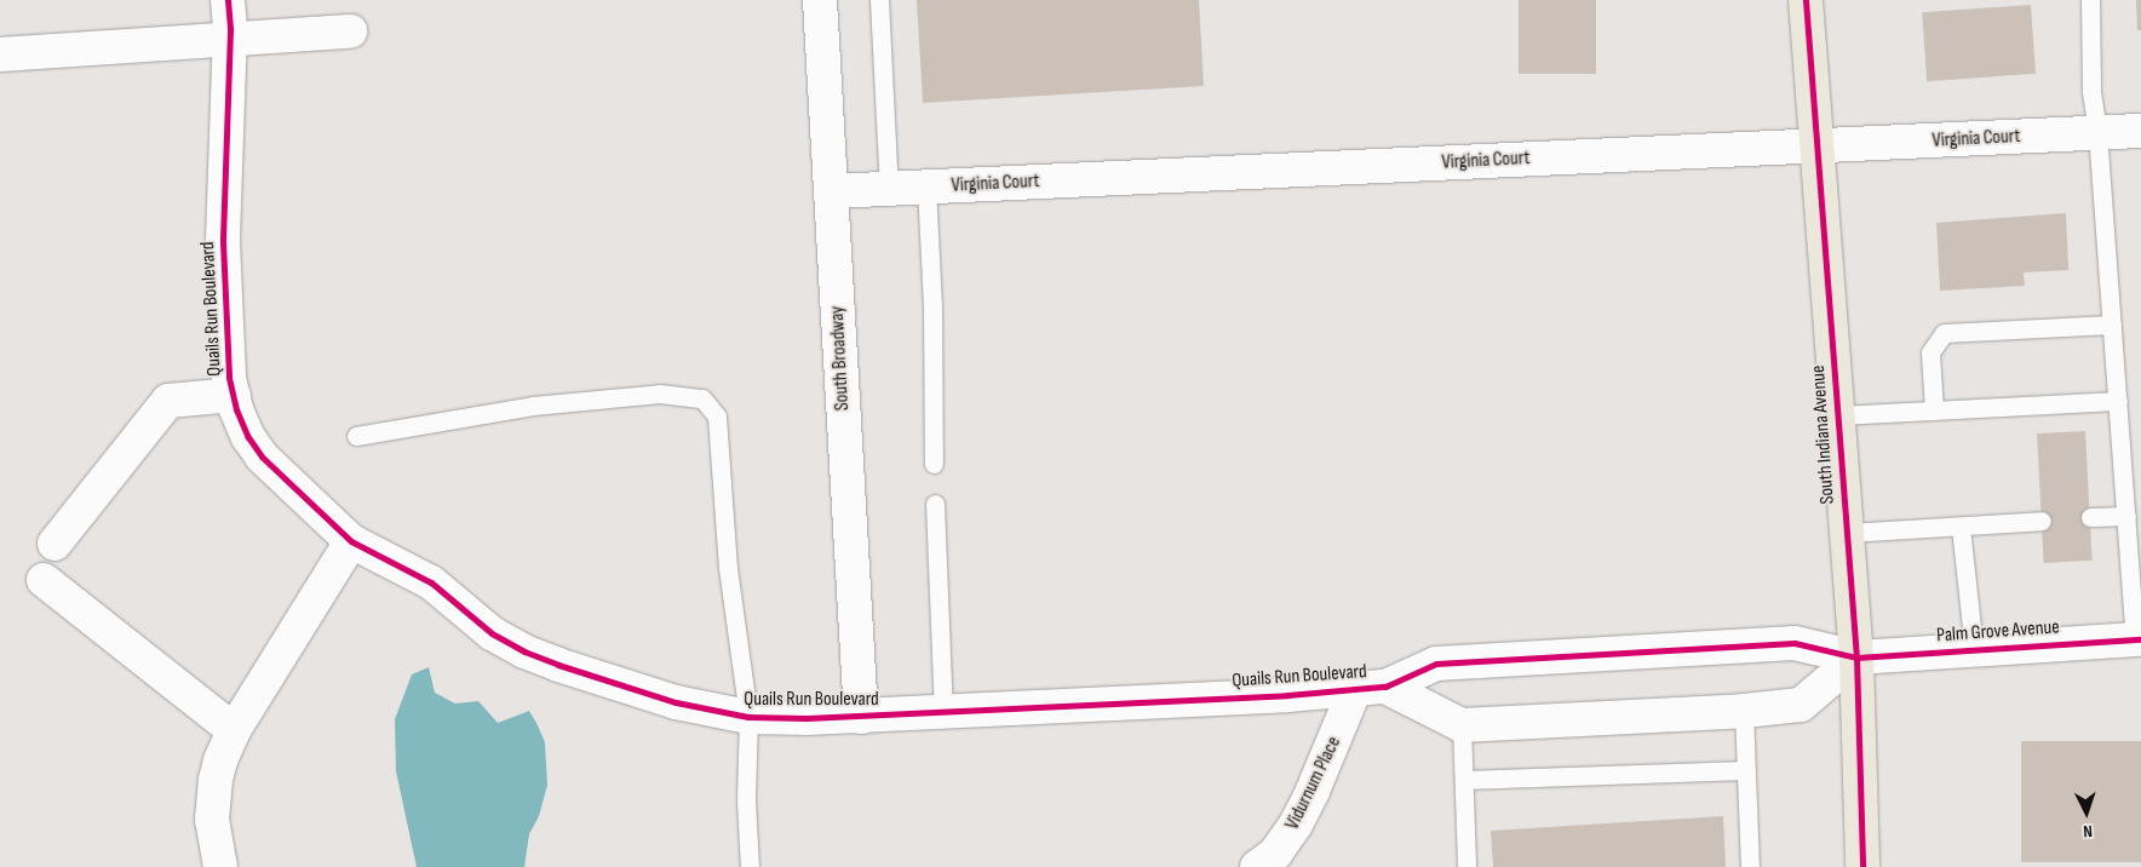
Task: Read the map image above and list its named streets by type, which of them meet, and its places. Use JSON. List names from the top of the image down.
{
  "streets": {
    "main road": ["South Indiana Avenue"],
    "street": [
      "Virginia Court",
      "Quails Run Boulevard",
      "South Broadway",
      "Palm Grove Avenue",
      "Vidurnum Place"
    ]
  },
  "crossings": [
    ["Virginia Court", "South Broadway"],
    ["Virginia Court", "South Indiana Avenue"],
    ["Quails Run Boulevard", "South Broadway"],
    ["Quails Run Boulevard", "South Indiana Avenue"],
    ["Quails Run Boulevard", "Palm Grove Avenue"],
    ["Quails Run Boulevard", "Vidurnum Place"],
    ["South Indiana Avenue", "Palm Grove Avenue"]
  ],
  "north": "bottom"
}
